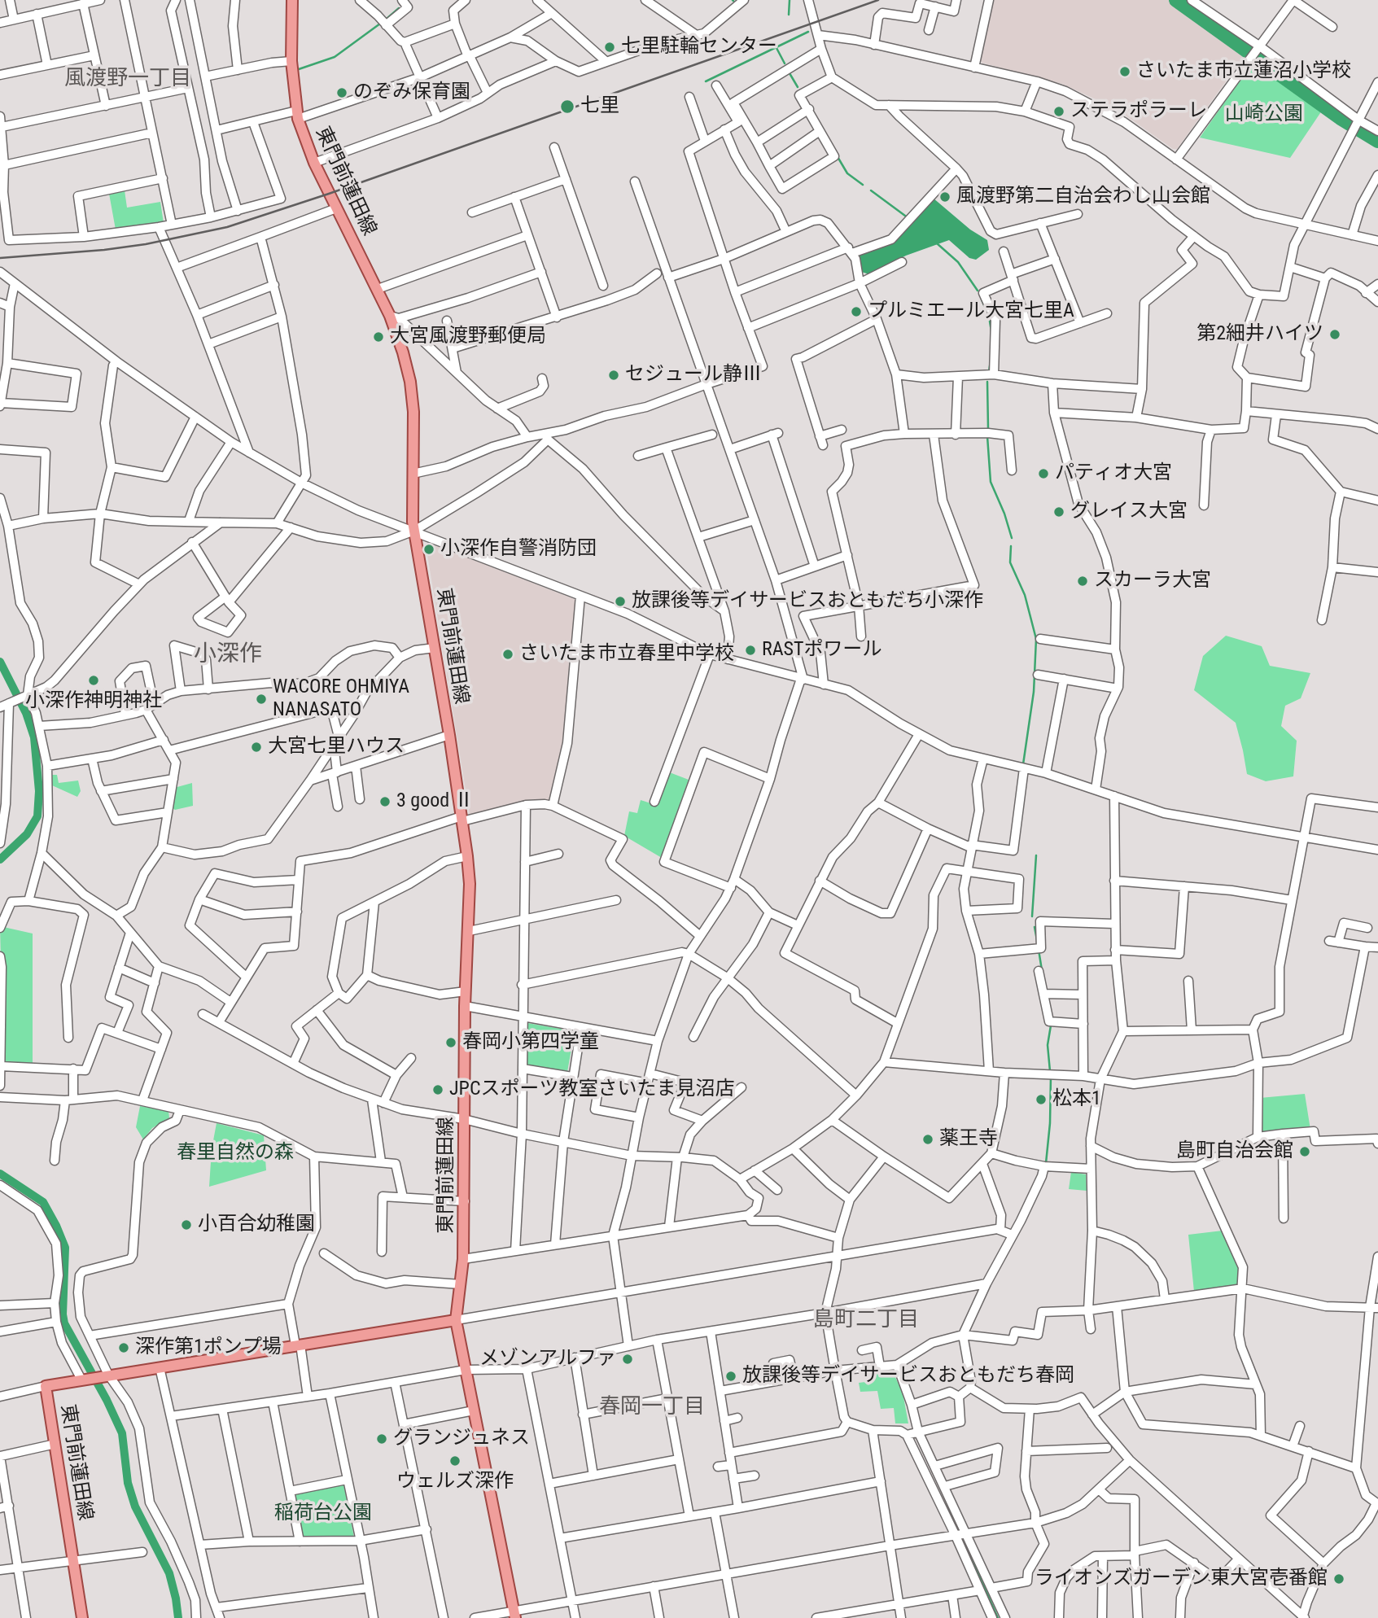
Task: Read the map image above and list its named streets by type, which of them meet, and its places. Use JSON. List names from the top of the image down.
{
  "streets": {
    "main road": ["東門前蓮田線"]
  },
  "districts": [
    "風渡野一丁目",
    "小深作",
    "島町二丁目",
    "春岡一丁目"
  ],
  "parks": ["山崎公園", "春里自然の森", "稲荷台公園"],
  "places": [
    "七里駐輪センター",
    "さいたま市立蓮沼小学校",
    "のぞみ保育園",
    "七里",
    "ステラポラーレ",
    "風渡野第二自治会わし山会館",
    "プルミエール大宮七里A",
    "第2細井ハイツ",
    "大宮風渡野郵便局",
    "セジュール静Ⅲ",
    "パティオ大宮",
    "グレイス大宮",
    "小深作自警消防団",
    "スカーラ大宮",
    "放課後等デイサービスおともだち小深作",
    "RASTポワール",
    "さいたま市立春里中学校",
    "小深作神明神社",
    "WACORE OHMIYA NANASATO",
    "大宮七里ハウス",
    "3 good Ⅱ",
    "春岡小第四学童",
    "JPCスポーツ教室さいたま見沼店",
    "松本1",
    "薬王寺",
    "島町自治会館",
    "小百合幼稚園",
    "深作第1ポンプ場",
    "メゾンアルファ",
    "放課後等デイサービスおともだち春岡",
    "グランジュネス",
    "ウェルズ深作",
    "ライオンズガーデン東大宮壱番館"
  ]
}
